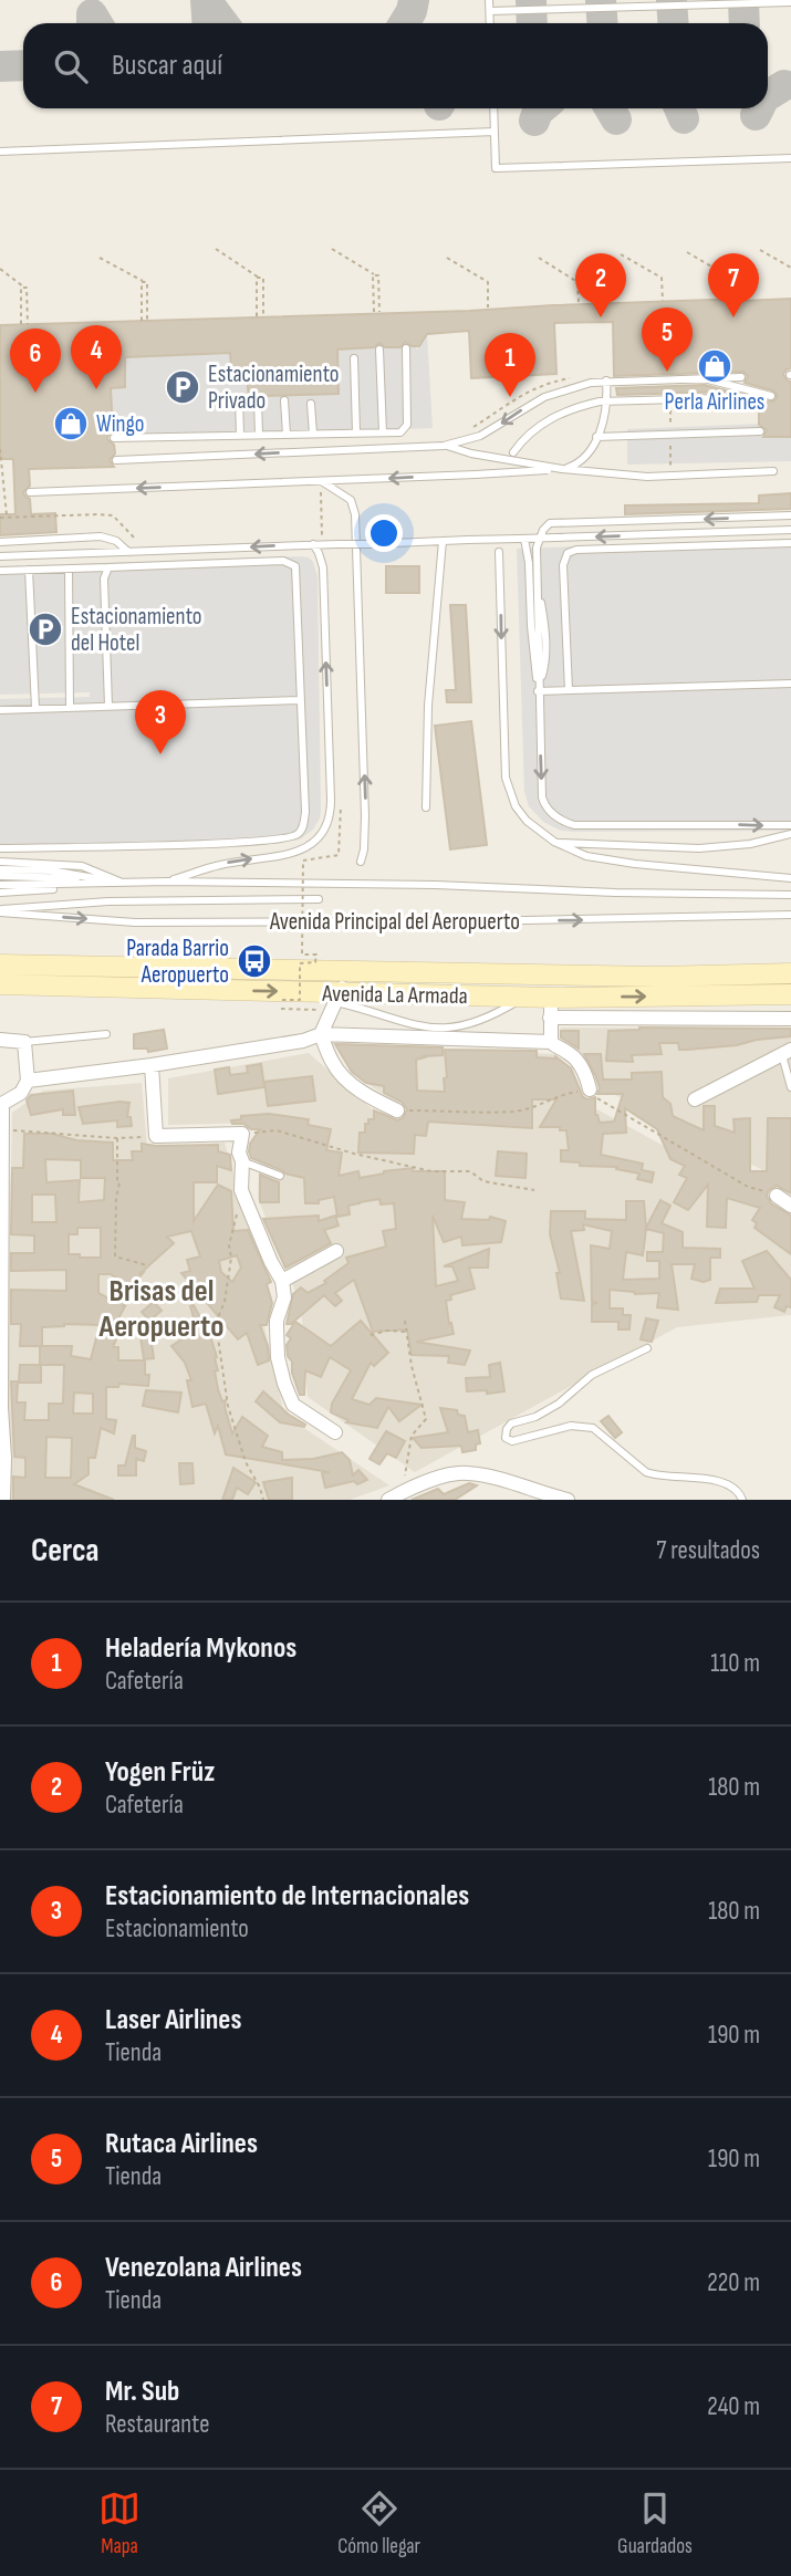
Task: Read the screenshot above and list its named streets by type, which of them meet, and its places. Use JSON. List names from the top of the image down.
{
  "streets": {
    "main road": ["Avenida La Armada"],
    "lane": ["Avenida Principal del Aeropuerto"]
  },
  "districts": ["Brisas del Aeropuerto"],
  "places": {
    "shop": ["Perla Airlines", "Wingo"],
    "parking": ["Estacionamiento Privado", "Estacionamiento del Hotel"],
    "bus stop": ["Parada Barrio Aeropuerto"]
  },
  "page": {
    "search": "Buscar aquí",
    "pins": [
      "2",
      "7",
      "5",
      "4",
      "6",
      "1",
      "3"
    ],
    "heading": ["Cerca", "7 resultados"],
    "list": [
      {
        "mark": "1",
        "name": "Heladería Mykonos",
        "note": "Cafetería",
        "value": "110 m"
      },
      {
        "mark": "2",
        "name": "Yogen Früz",
        "note": "Cafetería",
        "value": "180 m"
      },
      {
        "mark": "3",
        "name": "Estacionamiento de Internacionales",
        "note": "Estacionamiento",
        "value": "180 m"
      },
      {
        "mark": "4",
        "name": "Laser Airlines",
        "note": "Tienda",
        "value": "190 m"
      },
      {
        "mark": "5",
        "name": "Rutaca Airlines",
        "note": "Tienda",
        "value": "190 m"
      },
      {
        "mark": "6",
        "name": "Venezolana Airlines",
        "note": "Tienda",
        "value": "220 m"
      },
      {
        "mark": "7",
        "name": "Mr. Sub",
        "note": "Restaurante",
        "value": "240 m"
      }
    ],
    "nav": ["Mapa", "Cómo llegar", "Guardados"]
  }
}
